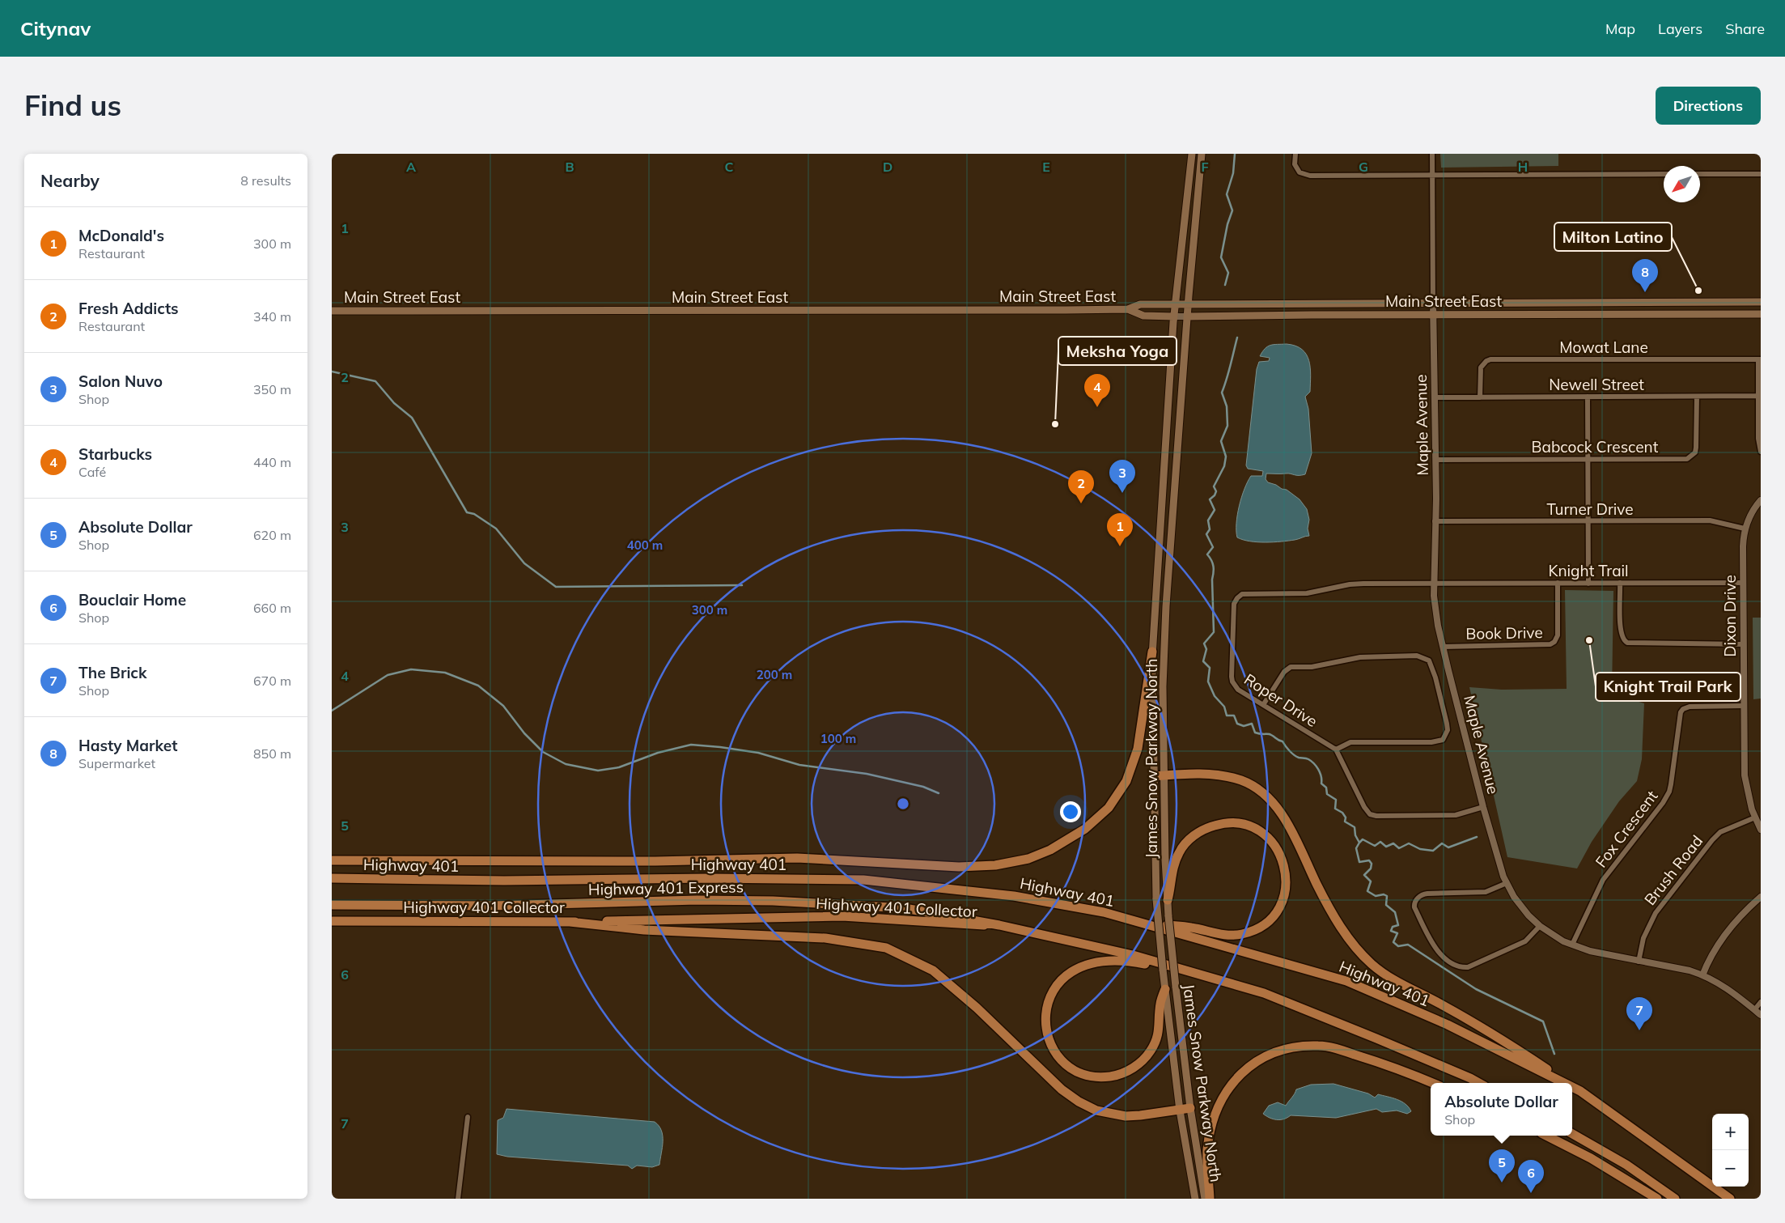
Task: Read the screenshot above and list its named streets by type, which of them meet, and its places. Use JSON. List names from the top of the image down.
{
  "streets": {
    "highway": ["Highway 401", "Highway 401 Express", "Highway 401 Collector"],
    "main road": ["Main Street East", "James Snow Parkway North"],
    "street": [
      "Mowat Lane",
      "Newell Street",
      "Maple Avenue",
      "Babcock Crescent",
      "Turner Drive",
      "Knight Trail",
      "Dixon Drive",
      "Book Drive",
      "Roper Drive",
      "Fox Crescent",
      "Brush Road"
    ]
  },
  "crossings": [
    ["Main Street East", "Maple Avenue"],
    ["Main Street East", "James Snow Parkway North"],
    ["Mowat Lane", "Newell Street"],
    ["Newell Street", "Maple Avenue"],
    ["Newell Street", "Babcock Crescent"],
    ["Maple Avenue", "Babcock Crescent"],
    ["Maple Avenue", "Turner Drive"],
    ["Maple Avenue", "Knight Trail"],
    ["Maple Avenue", "Book Drive"],
    ["Maple Avenue", "Roper Drive"],
    ["Maple Avenue", "Fox Crescent"],
    ["Maple Avenue", "Brush Road"],
    ["Turner Drive", "Dixon Drive"],
    ["Knight Trail", "Dixon Drive"],
    ["Knight Trail", "Book Drive"],
    ["Knight Trail", "Roper Drive"],
    ["Dixon Drive", "Fox Crescent"],
    ["Dixon Drive", "Brush Road"],
    ["Highway 401 Express", "Highway 401 Collector"]
  ],
  "places": ["Milton Latino", "Meksha Yoga", "Knight Trail Park"],
  "north": "bottom left",
  "page": {
    "header": "Citynav",
    "nav": ["Map", "Layers", "Share"],
    "buttons": "Directions",
    "title": "Find us",
    "heading": ["Nearby", "8 results"],
    "list": [
      {
        "mark": "1",
        "name": "McDonald's",
        "note": "Restaurant",
        "value": "300 m"
      },
      {
        "mark": "2",
        "name": "Fresh Addicts",
        "note": "Restaurant",
        "value": "340 m"
      },
      {
        "mark": "3",
        "name": "Salon Nuvo",
        "note": "Shop",
        "value": "350 m"
      },
      {
        "mark": "4",
        "name": "Starbucks",
        "note": "Café",
        "value": "440 m"
      },
      {
        "mark": "5",
        "name": "Absolute Dollar",
        "note": "Shop",
        "value": "620 m"
      },
      {
        "mark": "6",
        "name": "Bouclair Home",
        "note": "Shop",
        "value": "660 m"
      },
      {
        "mark": "7",
        "name": "The Brick",
        "note": "Shop",
        "value": "670 m"
      },
      {
        "mark": "8",
        "name": "Hasty Market",
        "note": "Supermarket",
        "value": "850 m"
      }
    ],
    "pins": [
      "8",
      "4",
      "3",
      "2",
      "1",
      "7",
      "5",
      "6"
    ],
    "popup": ["Absolute Dollar", "Shop"],
    "map_buttons": ["+", "−"]
  },
  "grid": {
    "columns": [
      "A",
      "B",
      "C",
      "D",
      "E",
      "F",
      "G",
      "H"
    ],
    "rows": [
      "1",
      "2",
      "3",
      "4",
      "5",
      "6",
      "7"
    ]
  },
  "rings": [
    "400 m",
    "300 m",
    "200 m",
    "100 m"
  ]
}
